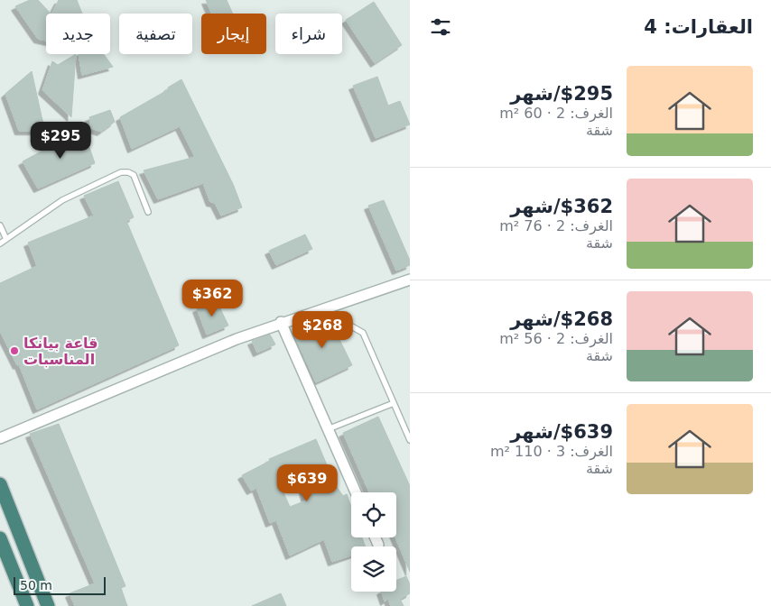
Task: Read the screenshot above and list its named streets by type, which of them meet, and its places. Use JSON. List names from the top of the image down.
{
  "places": ["قاعة بيانكا المناسبات"],
  "scale_bar": "50 m",
  "page": {
    "heading": "العقارات: 4",
    "chip": [
      "شراء",
      "إيجار",
      "تصفية",
      "جديد"
    ],
    "list": [
      {
        "name": "$295/شهر",
        "note": "الغرف: 2 · 60 m² · شقة"
      },
      {
        "name": "$362/شهر",
        "note": "الغرف: 2 · 76 m² · شقة"
      },
      {
        "name": "$268/شهر",
        "note": "الغرف: 2 · 56 m² · شقة"
      },
      {
        "name": "$639/شهر",
        "note": "الغرف: 3 · 110 m² · شقة"
      }
    ],
    "price": [
      "$295",
      "$362",
      "$268",
      "$639"
    ],
    "scale": "50 m"
  }
}
